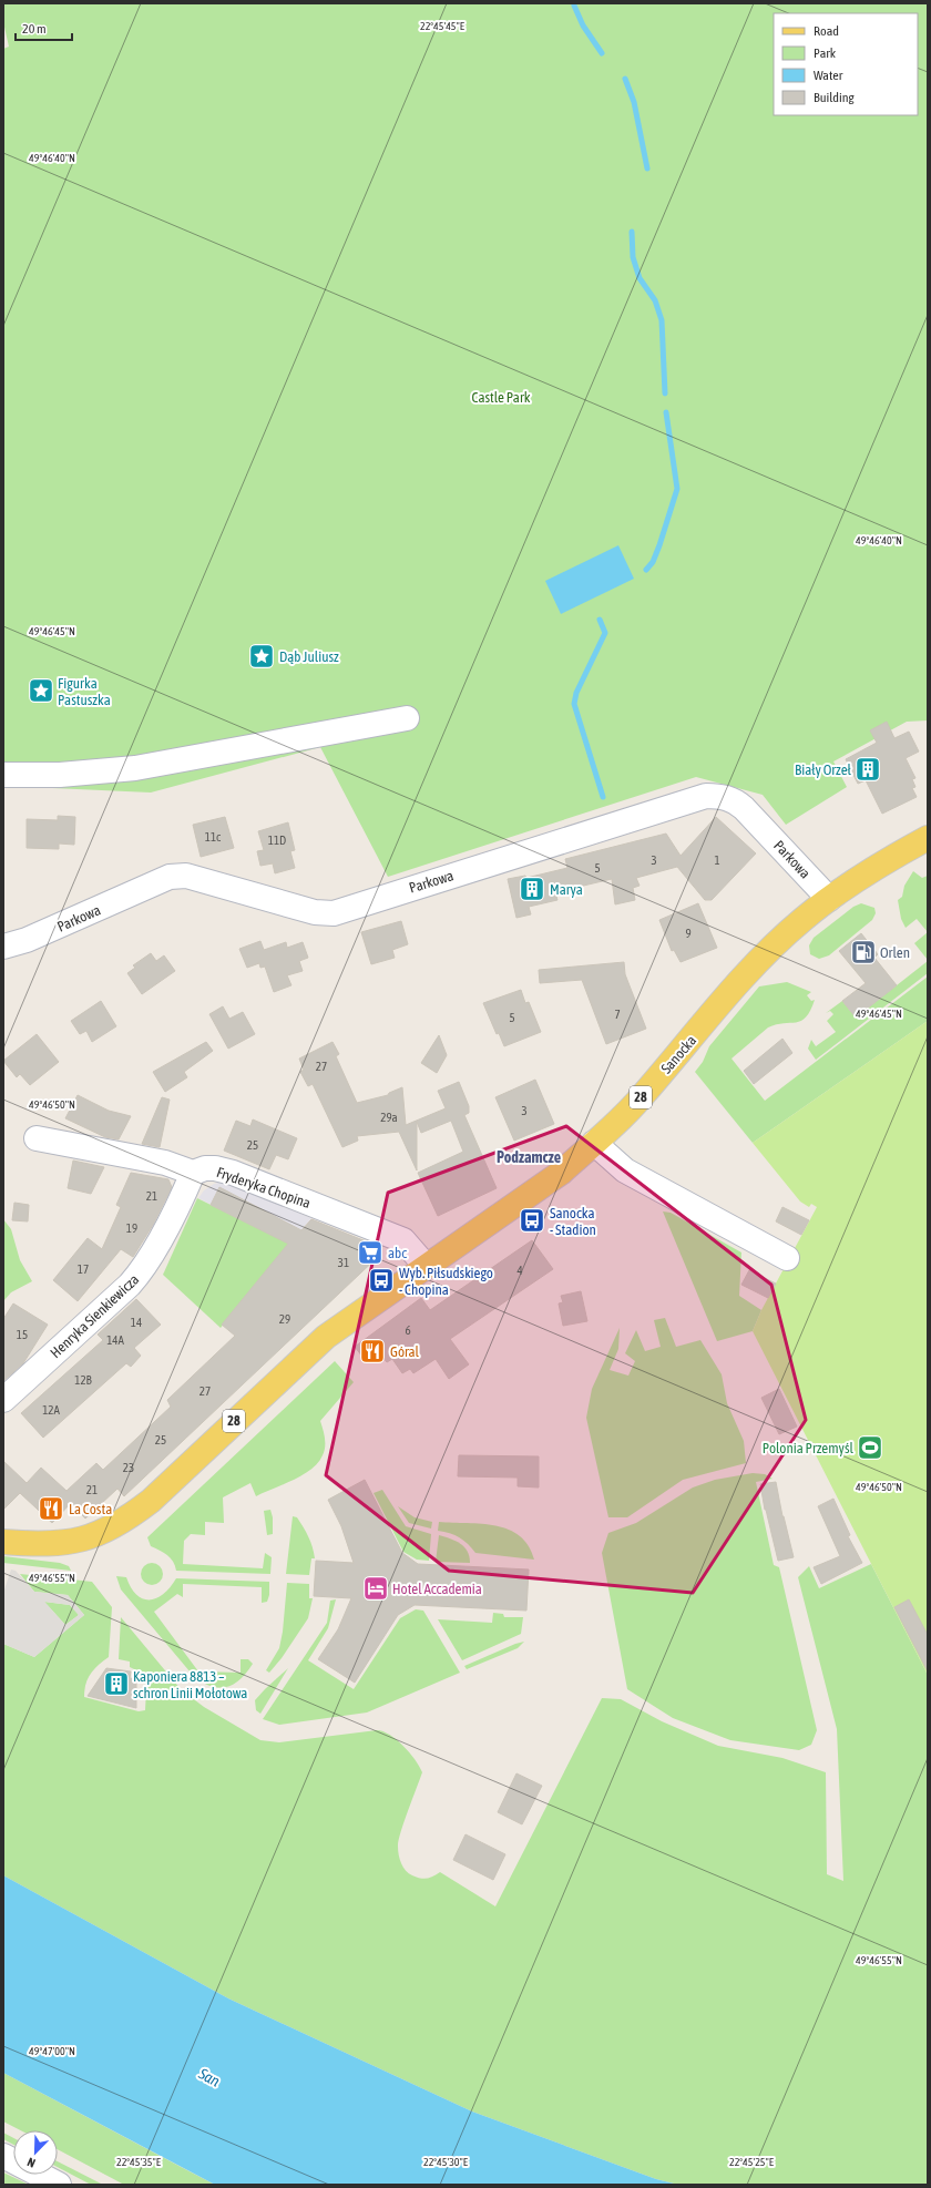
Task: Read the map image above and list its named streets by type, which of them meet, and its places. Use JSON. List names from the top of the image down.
{
  "streets": {
    "main road": ["Sanocka", "28"],
    "street": ["Parkowa", "Fryderyka Chopina", "Henryka Sienkiewicza"]
  },
  "crossings": [
    ["Parkowa", "Sanocka"],
    ["Sanocka", "28"],
    ["Sanocka", "Fryderyka Chopina"],
    ["28", "Fryderyka Chopina"],
    ["Fryderyka Chopina", "Henryka Sienkiewicza"]
  ],
  "districts": ["Podzamcze"],
  "water": ["San"],
  "parks": ["Castle Park"],
  "places": {
    "place": ["Dąb Juliusz", "Figurka Pastuszka"],
    "building": ["Biały Orzeł", "Marya", "Kaponiera 8813 – schron Linii Mołotowa"],
    "fuel station": ["Orlen"],
    "bus stop": ["Sanocka - Stadion", "Wyb. Piłsudskiego - Chopina"],
    "supermarket": ["abc"],
    "restaurant": ["Góral", "La Costa"],
    "sports": ["Polonia Przemyśl"],
    "hotel": ["Hotel Accademia"]
  },
  "house_numbers": [
    "11c",
    "11D",
    "3",
    "1",
    "5",
    "9",
    "7",
    "5",
    "27",
    "3",
    "29a",
    "25",
    "21",
    "19",
    "31",
    "17",
    "4",
    "29",
    "14",
    "6",
    "15",
    "14A",
    "12B",
    "27",
    "12A",
    "25",
    "23",
    "21"
  ],
  "legend": [
    "Road",
    "Park",
    "Water",
    "Building"
  ],
  "scale_bar": "20 m",
  "north": "bottom left",
  "coordinates": [
    "22°45'45\"E",
    "49°46'40\"N",
    "49°46'45\"N",
    "49°46'50\"N",
    "49°46'55\"N",
    "49°47'00\"N",
    "22°45'35\"E",
    "22°45'30\"E",
    "22°45'25\"E"
  ]
}
